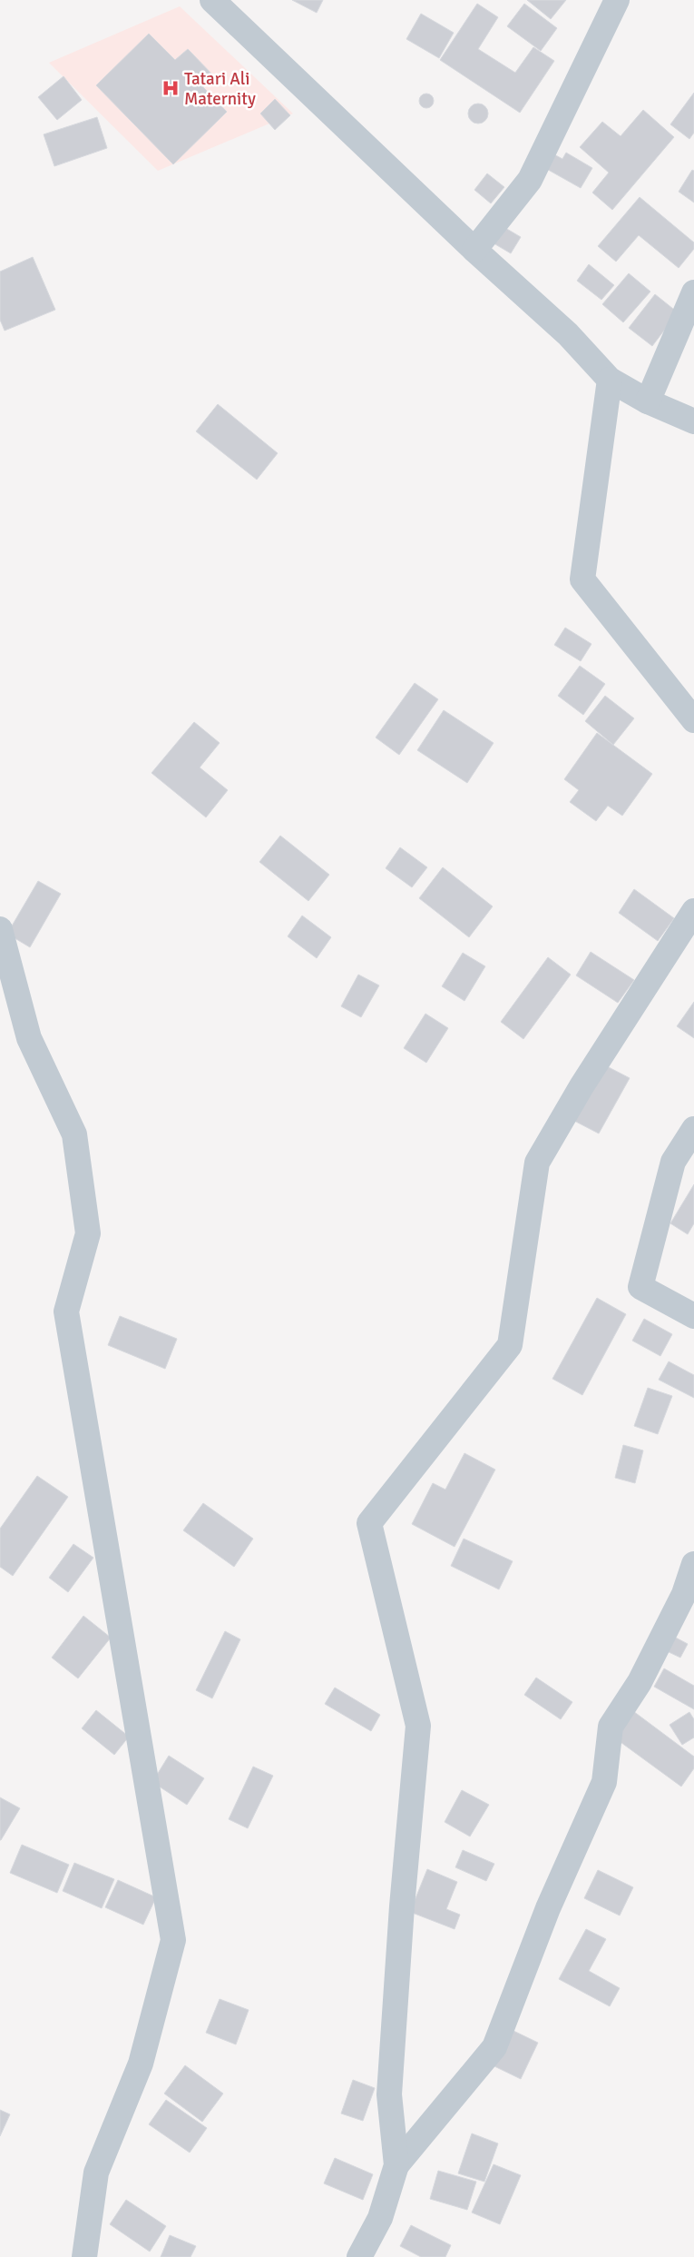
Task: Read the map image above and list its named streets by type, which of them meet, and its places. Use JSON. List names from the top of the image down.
{
  "places": {
    "hospital": ["Tatari Ali Maternity"]
  }
}
